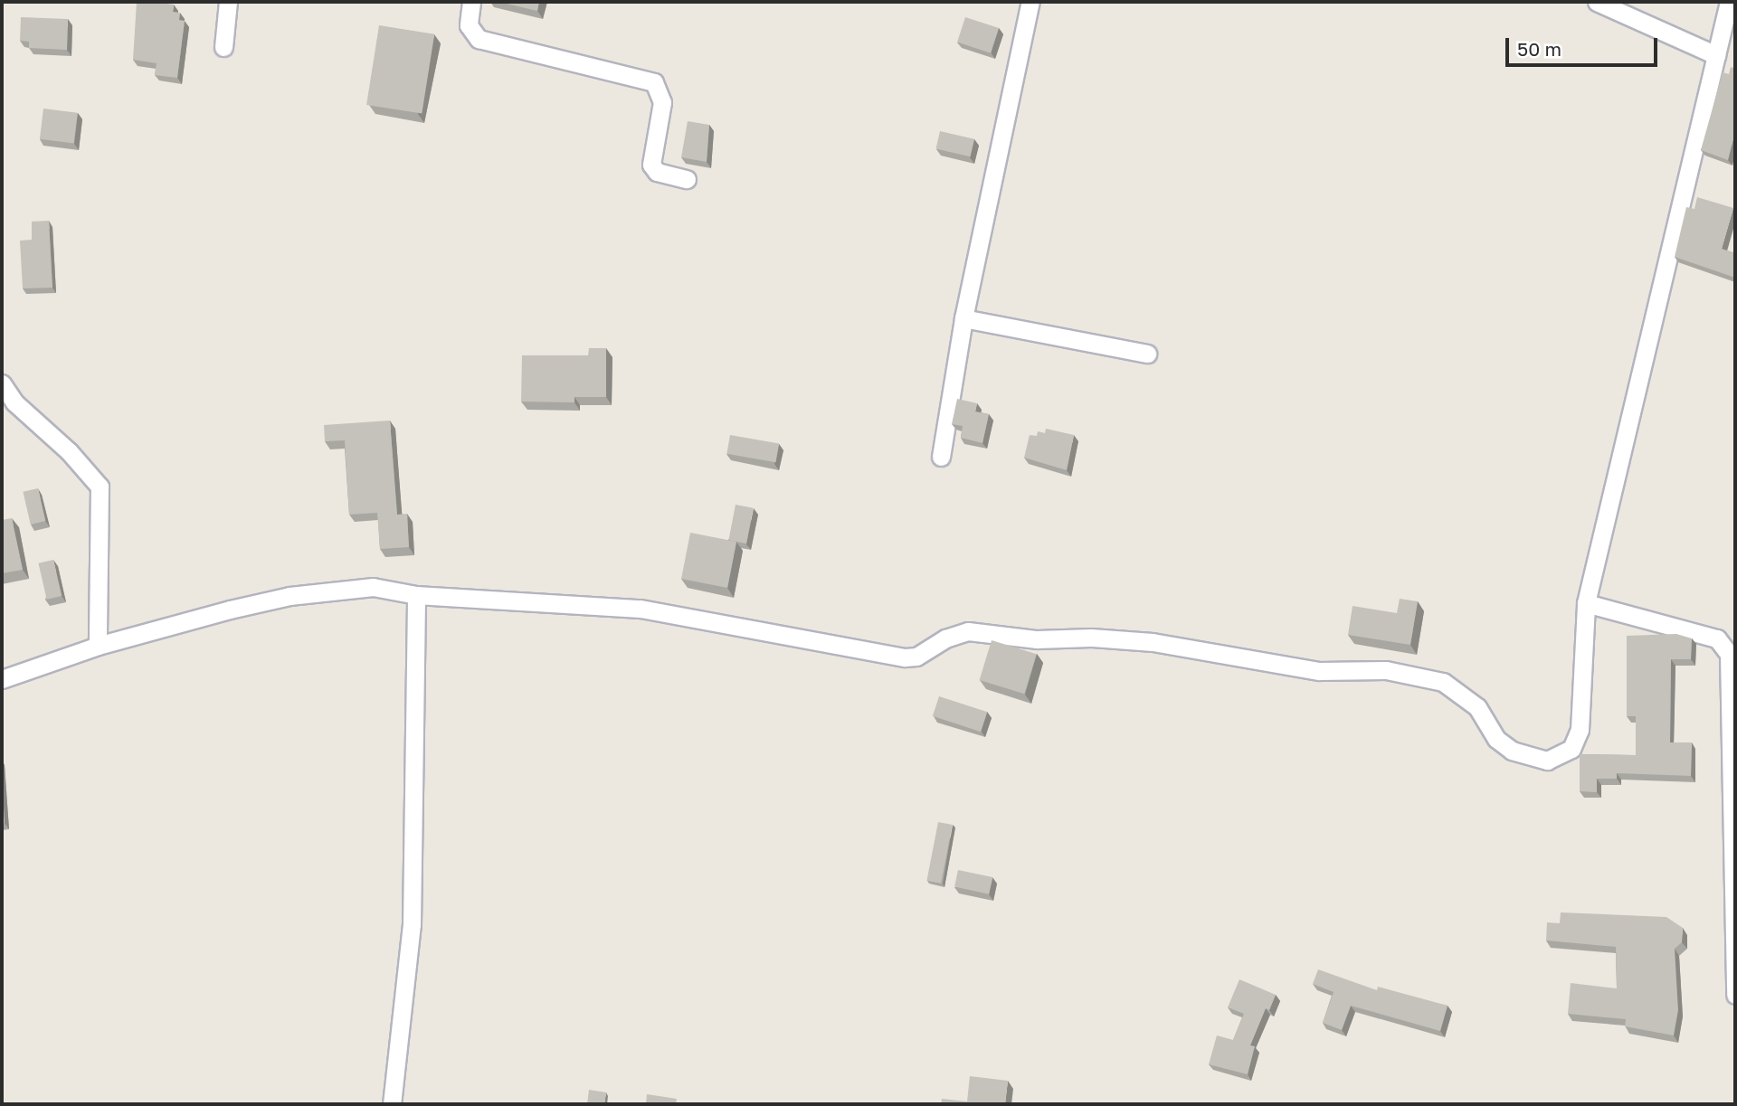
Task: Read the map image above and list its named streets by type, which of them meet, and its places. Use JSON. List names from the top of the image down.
{
  "scale_bar": "50 m"
}
